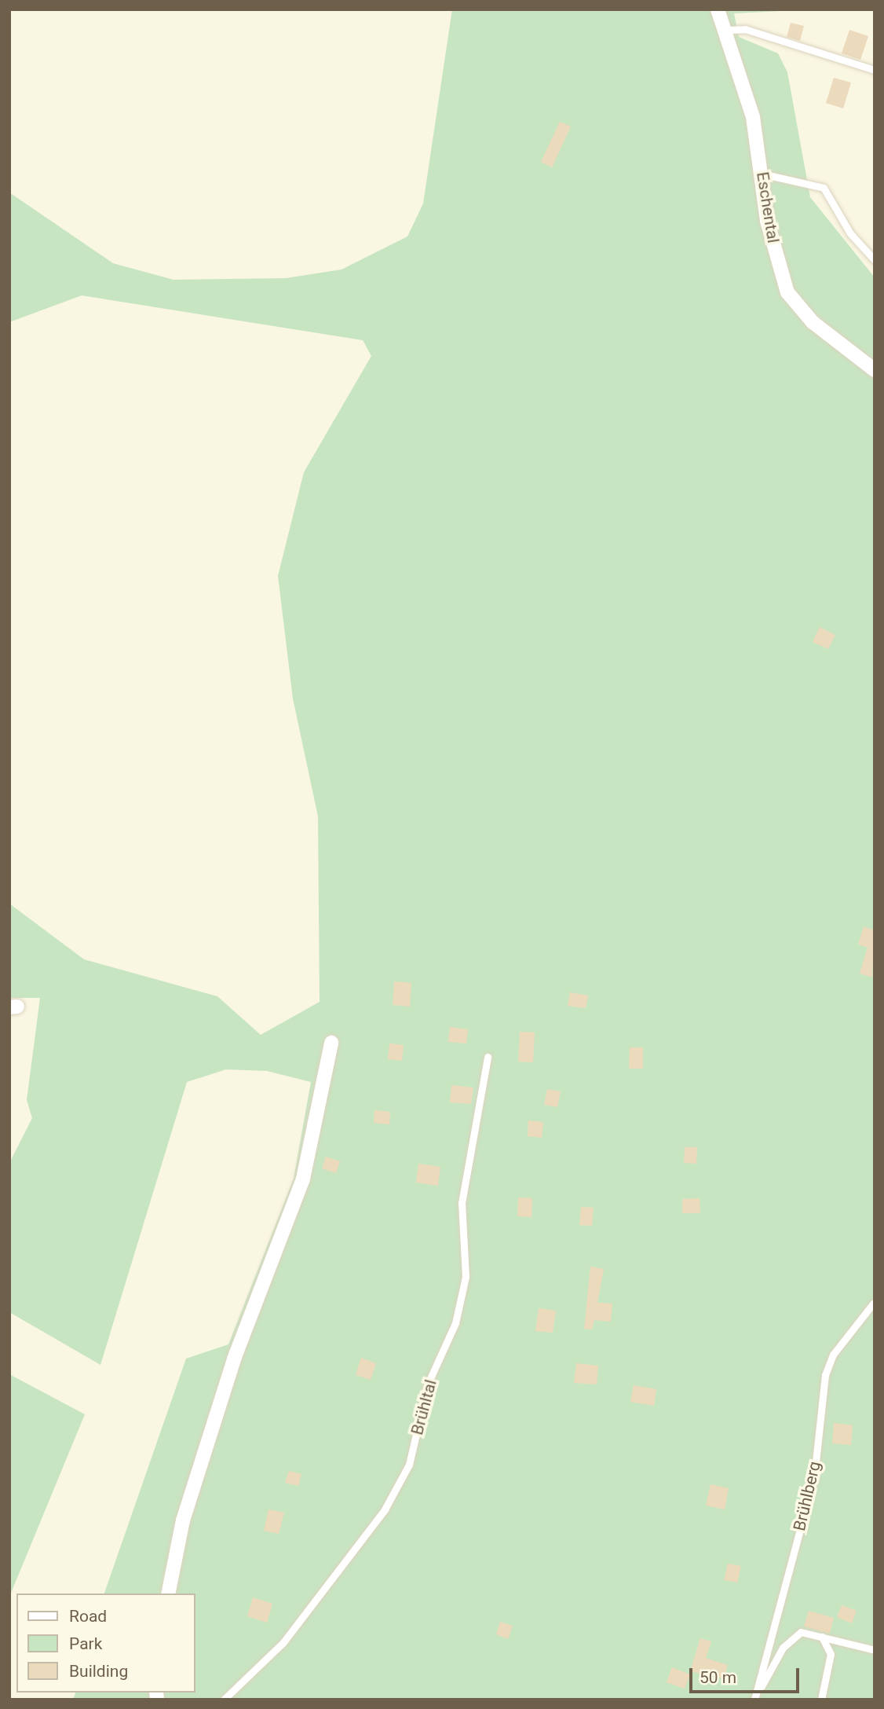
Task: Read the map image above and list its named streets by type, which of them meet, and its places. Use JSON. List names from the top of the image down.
{
  "streets": {
    "street": ["Eschental"],
    "lane": ["Brühltal", "Brühlberg"]
  },
  "legend": ["Road", "Park", "Building"],
  "scale_bar": "50 m"
}
